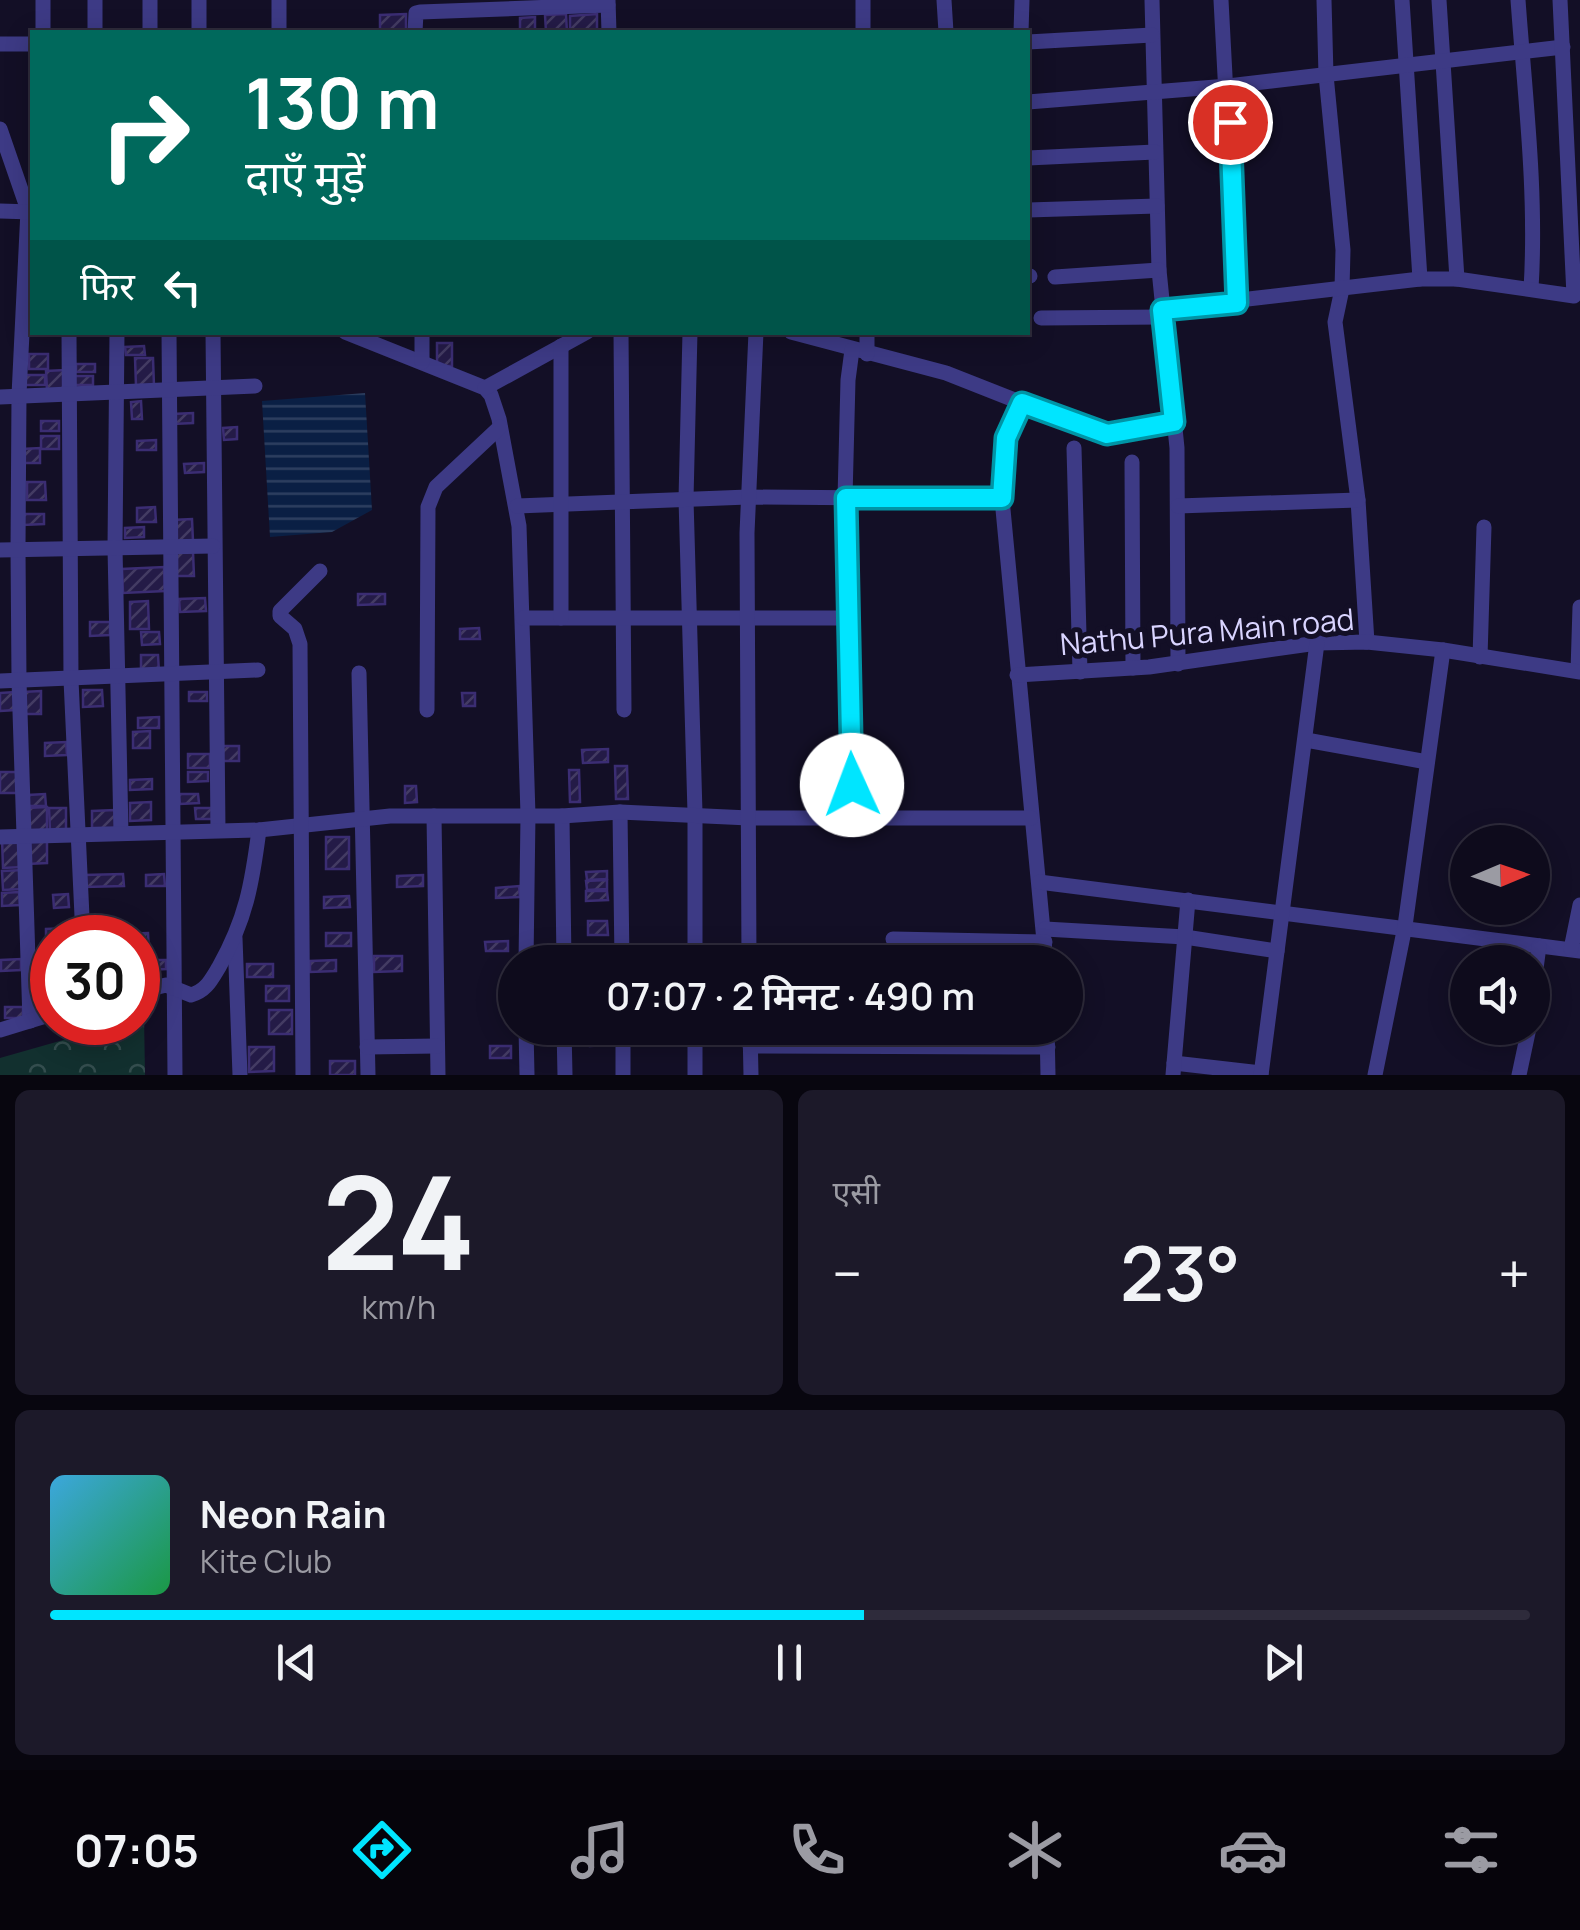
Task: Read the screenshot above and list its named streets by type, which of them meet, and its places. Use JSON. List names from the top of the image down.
{
  "streets": {
    "street": ["Nathu Pura Main road"]
  },
  "north": "right",
  "page": {
    "turn": ["130 m", "दाएँ मुड़ें"],
    "then": "फिर",
    "limit": "30",
    "trip": "07:07 · 2 मिनट · 490 m",
    "tile": [
      ["24", "km/h"],
      "एसी"
    ],
    "heat": ["−", "23°", "+"],
    "song": ["Neon Rain", "Kite Club"],
    "tabs": "07:05"
  }
}
